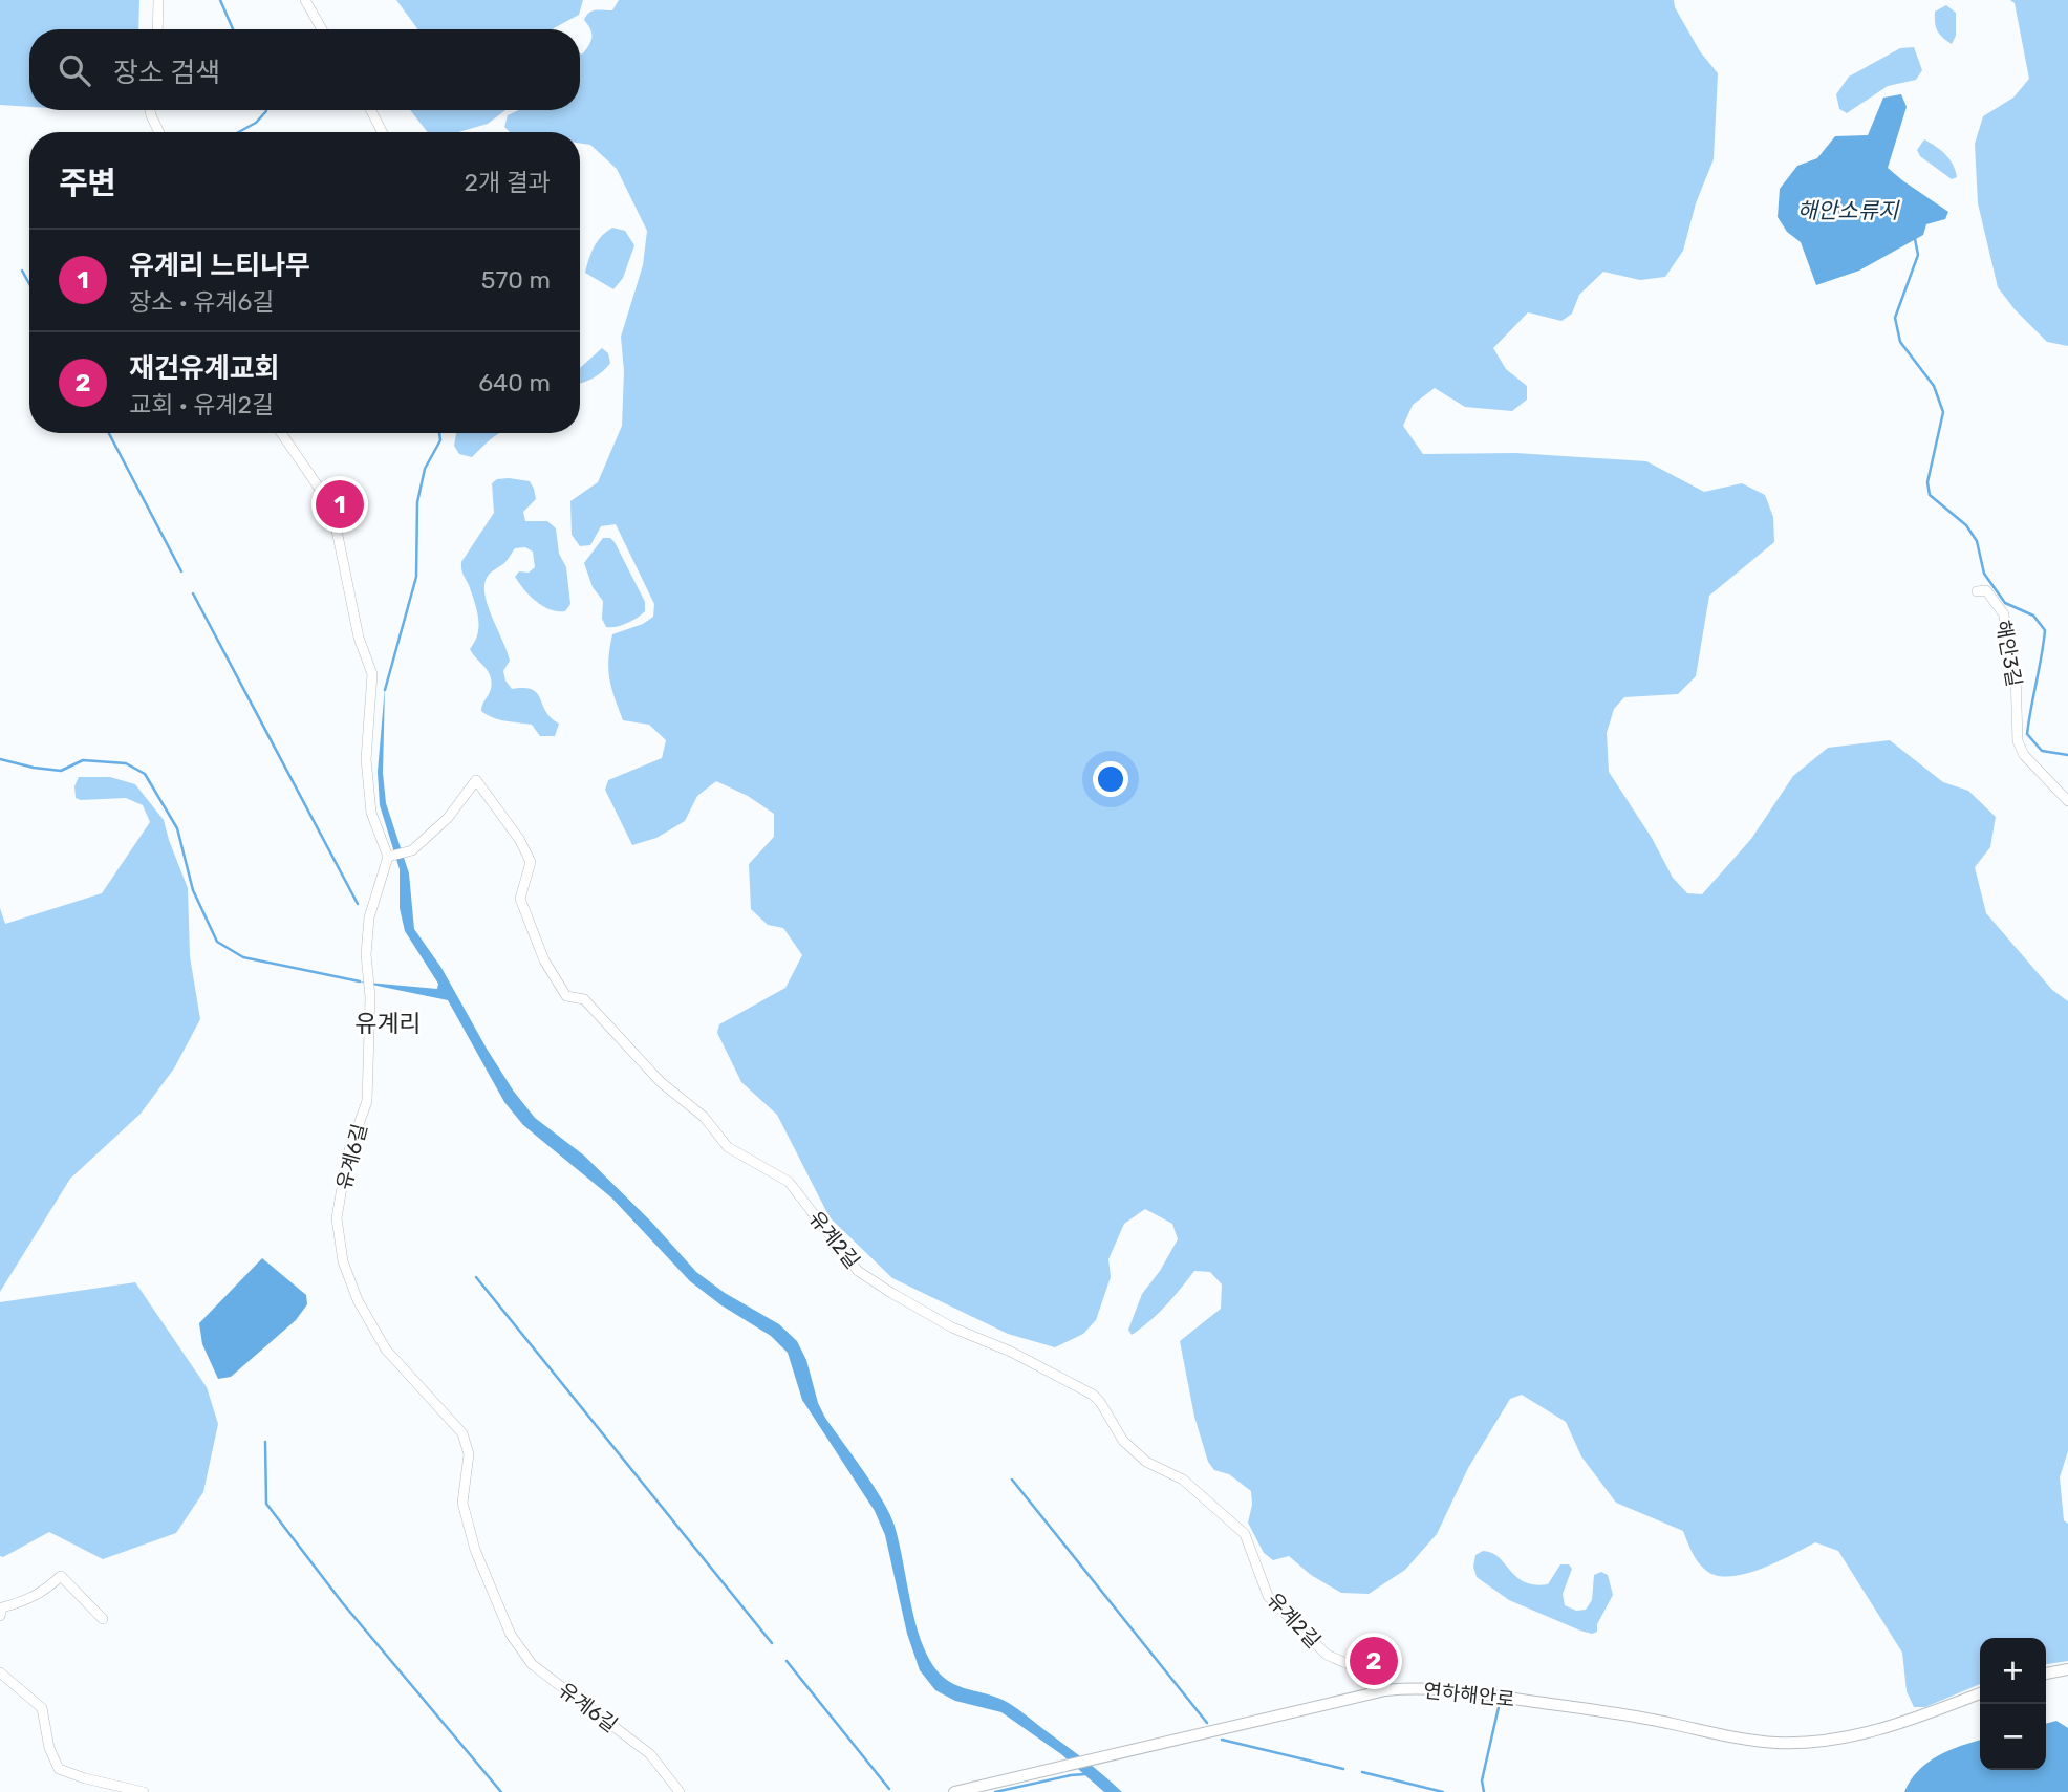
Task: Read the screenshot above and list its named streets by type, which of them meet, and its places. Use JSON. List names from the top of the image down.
{
  "streets": {
    "street": [
      "해안3길",
      "유계6길",
      "유계2길",
      "연하해안로"
    ]
  },
  "crossings": [
    ["유계6길", "유계2길"],
    ["유계2길", "연하해안로"]
  ],
  "districts": ["유계리"],
  "water": ["해안소류지"],
  "page": {
    "search": "장소 검색",
    "heading": ["주변", "2개 결과"],
    "list": [
      {
        "mark": "1",
        "name": "유계리 느티나무",
        "note": "장소 · 유계6길",
        "value": "570 m"
      },
      {
        "mark": "2",
        "name": "재건유계교회",
        "note": "교회 · 유계2길",
        "value": "640 m"
      }
    ],
    "pins": ["1", "2"],
    "map_buttons": ["+", "−"]
  }
}
